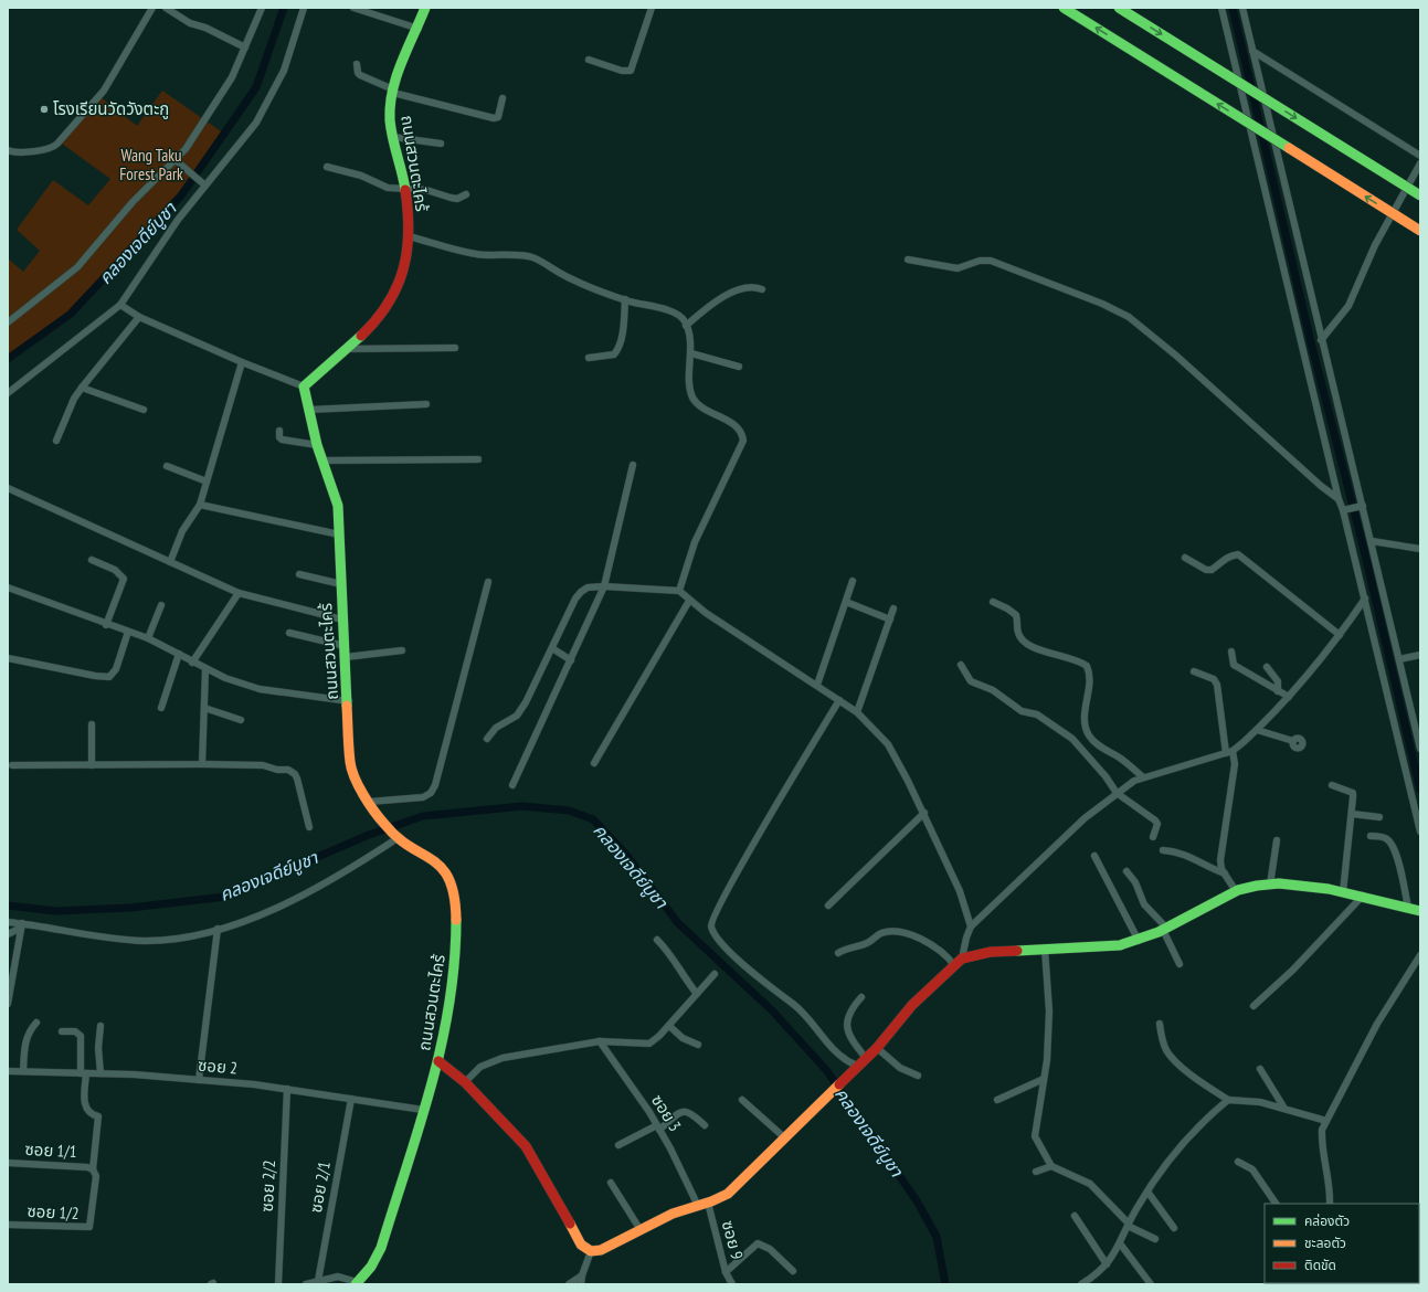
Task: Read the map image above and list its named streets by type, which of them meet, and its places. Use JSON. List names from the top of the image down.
{
  "streets": {
    "main road": ["ถนนสวนตะไคร้"],
    "street": [
      "ซอย 2",
      "ซอย 3",
      "ซอย 1/1",
      "ซอย 2/2",
      "ซอย 2/1",
      "ซอย 1/2",
      "ซอย 9"
    ]
  },
  "crossings": [
    ["ถนนสวนตะไคร้", "ซอย 2"],
    ["ซอย 2", "ซอย 2/2"],
    ["ซอย 2", "ซอย 2/1"],
    ["ซอย 3", "ซอย 9"],
    ["ซอย 1/1", "ซอย 1/2"]
  ],
  "water": ["คลองเจดีย์บูชา"],
  "parks": ["Wang Taku Forest Park"],
  "places": ["โรงเรียนวัดวังตะกู"],
  "legend": ["คล่องตัว", "ชะลอตัว", "ติดขัด"]
}
